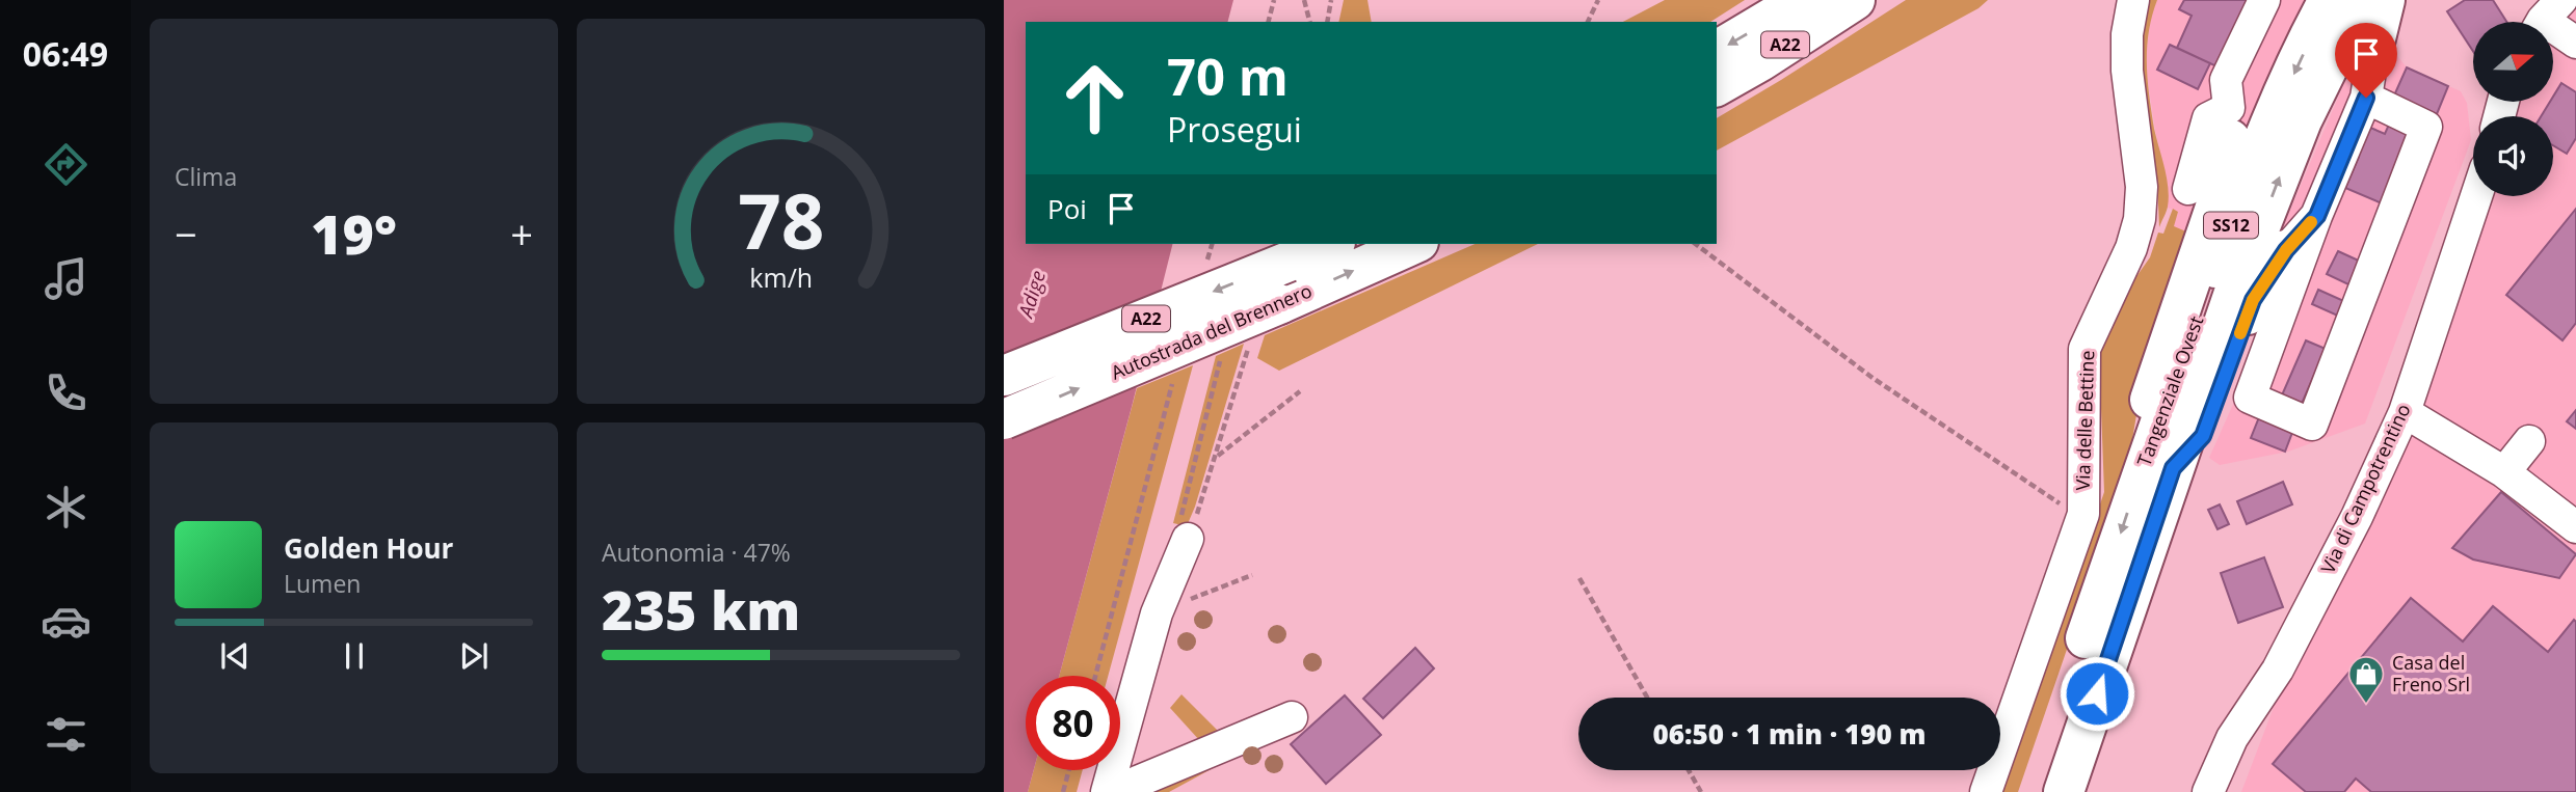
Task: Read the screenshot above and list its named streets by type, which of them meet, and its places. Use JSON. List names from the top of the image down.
{
  "streets": {
    "highway": [
      "A22",
      "SS12",
      "Autostrada del Brennero",
      "Tangenziale Ovest"
    ],
    "street": ["Via delle Bettine", "Via di Campotrentino"]
  },
  "water": ["Adige"],
  "places": {
    "shop": ["Casa del Freno Srl"]
  },
  "north": "right",
  "page": {
    "tabs": "06:49",
    "tile": [
      "Clima",
      ["Autonomia · 47%", "235 km"]
    ],
    "turn": ["70 m", "Prosegui"],
    "then": "Poi",
    "heat": ["−", "19°", "+"],
    "song": ["Golden Hour", "Lumen"],
    "limit": "80",
    "trip": "06:50 · 1 min · 190 m",
    "gauge": ["78", "km/h"]
  }
}
